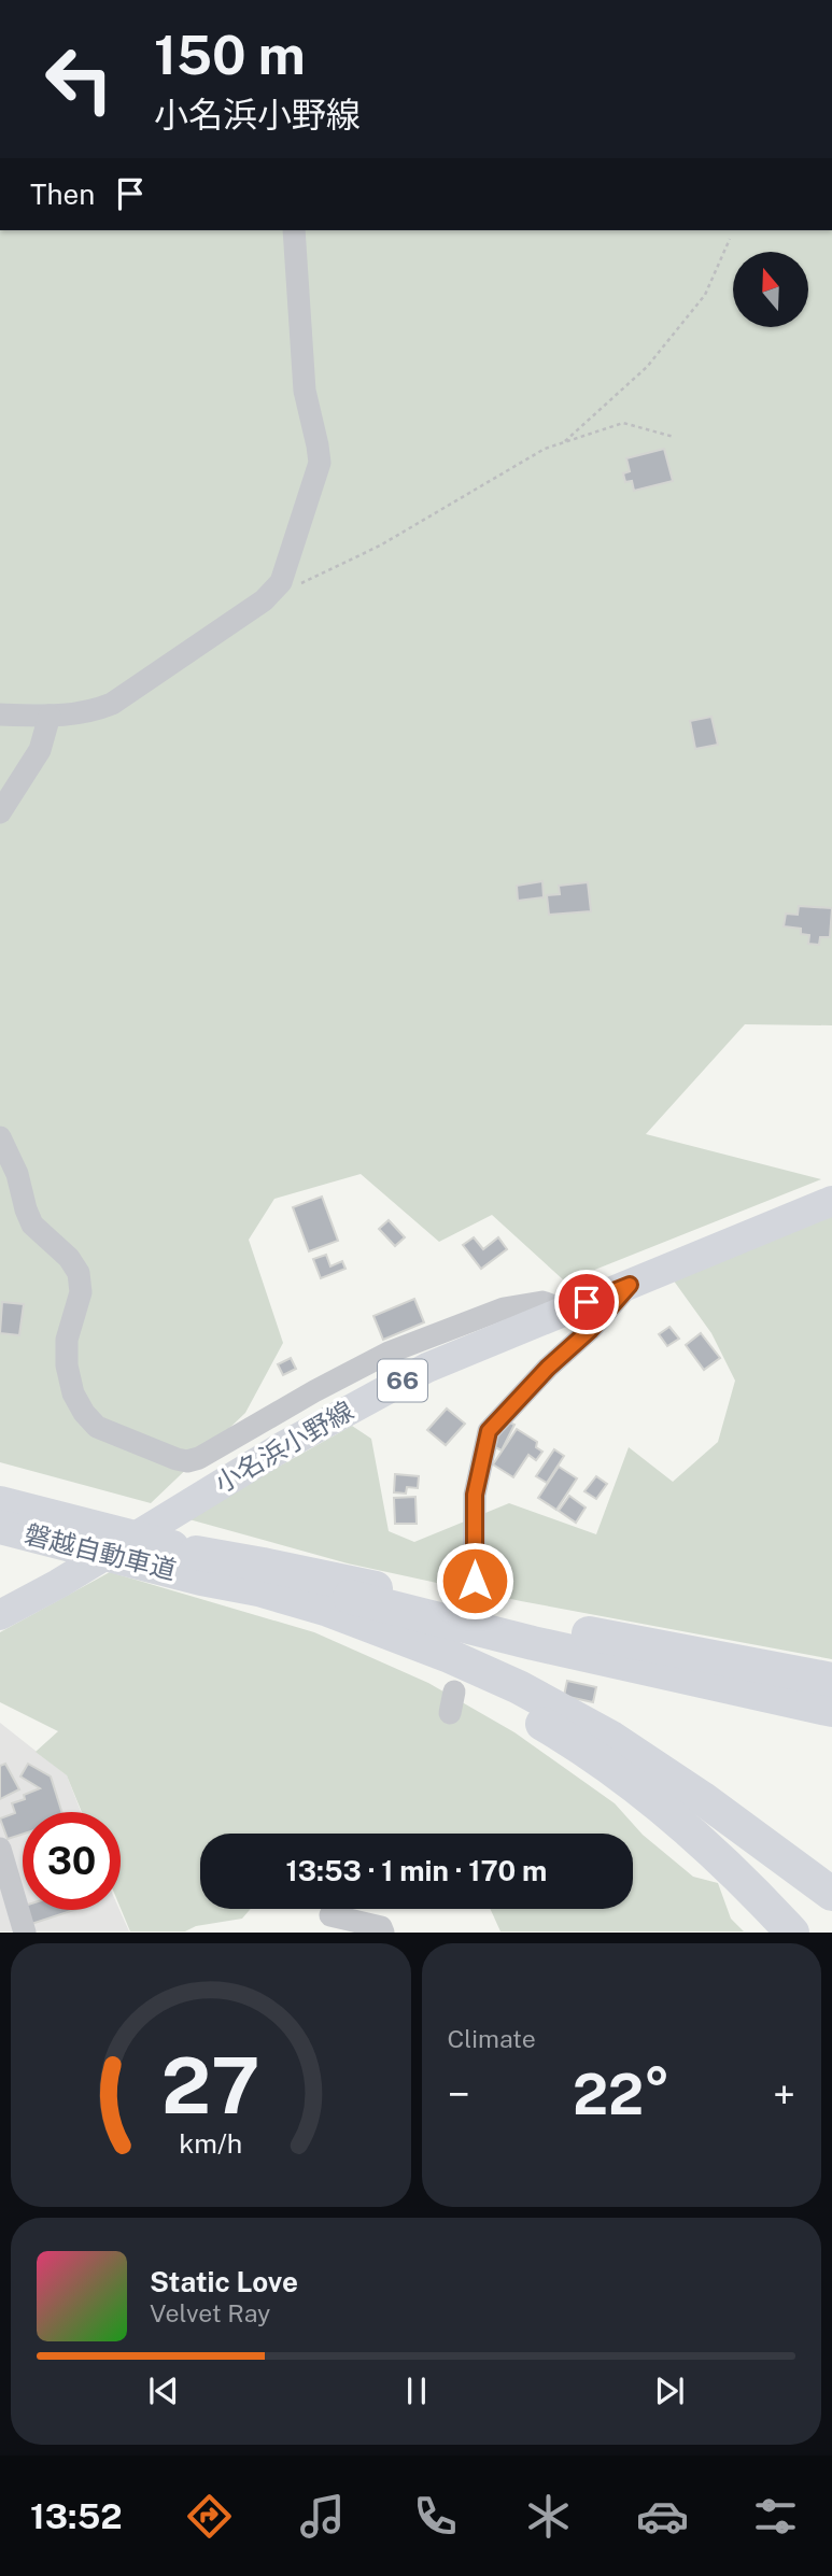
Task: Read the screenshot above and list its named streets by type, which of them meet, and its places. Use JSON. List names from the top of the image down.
{
  "streets": {
    "highway": ["磐越自動車道"],
    "main road": ["66", "小名浜小野線"]
  },
  "north": "top",
  "page": {
    "turn": ["150 m", "小名浜小野線"],
    "then": "Then",
    "limit": "30",
    "trip": "13:53 · 1 min · 170 m",
    "tile": "Climate",
    "heat": ["−", "22°", "+"],
    "song": ["Static Love", "Velvet Ray"],
    "tabs": "13:52",
    "gauge": ["27", "km/h"]
  }
}
